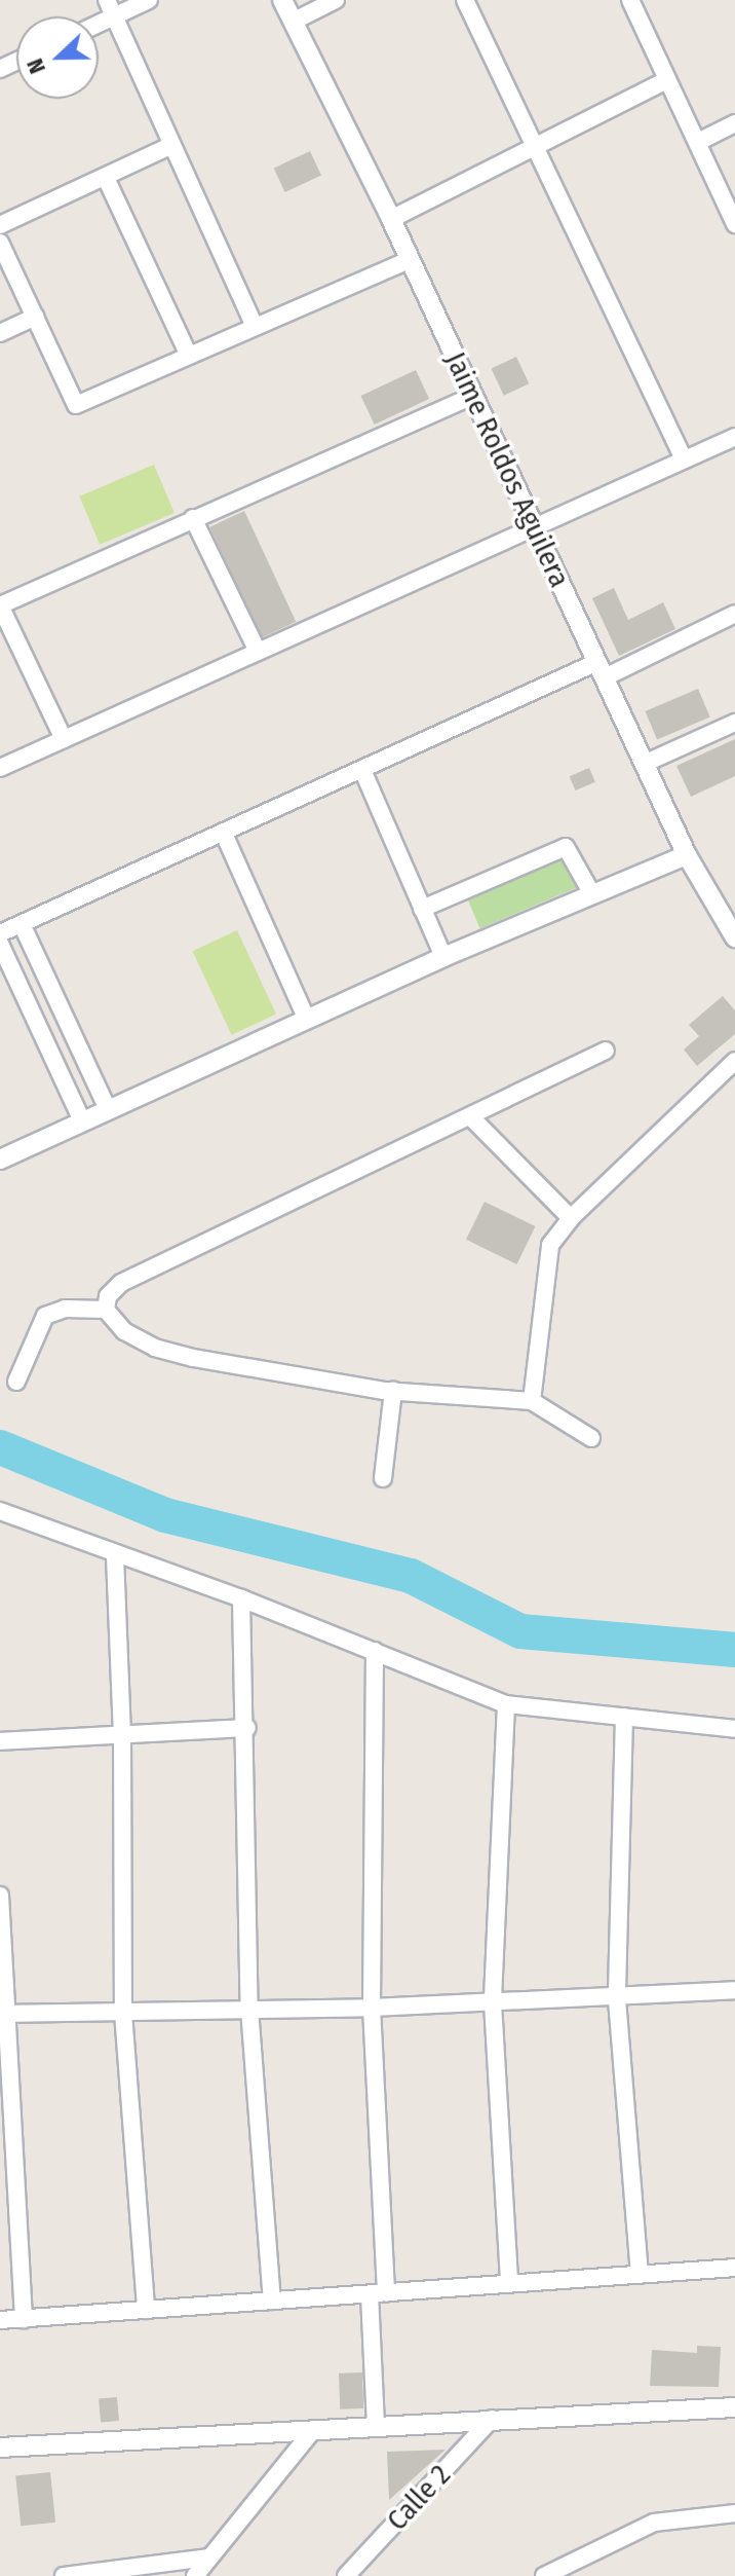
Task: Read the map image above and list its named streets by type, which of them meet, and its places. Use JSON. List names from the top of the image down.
{
  "streets": {
    "street": ["Jaime Roldos Aguilera", "Calle 2"]
  },
  "north": "left"
}
